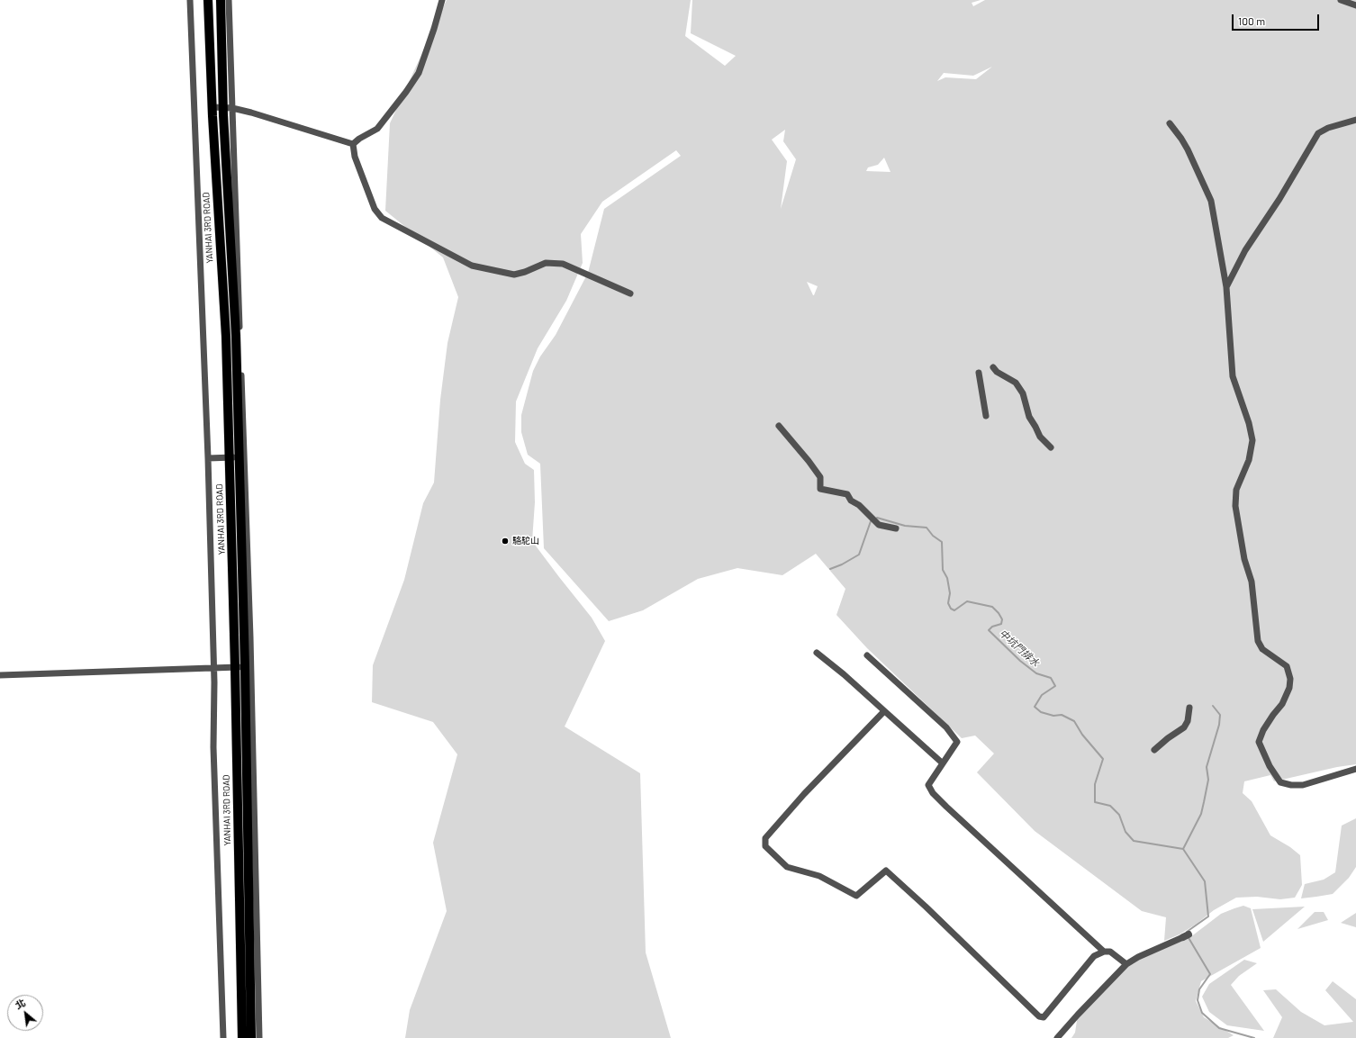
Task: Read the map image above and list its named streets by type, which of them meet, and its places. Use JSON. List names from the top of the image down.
{
  "streets": {
    "main road": ["YANHAI 3RD ROAD"]
  },
  "water": ["中坑門排水"],
  "places": ["駱駝山"],
  "scale_bar": "100 m",
  "north": "top left"
}
